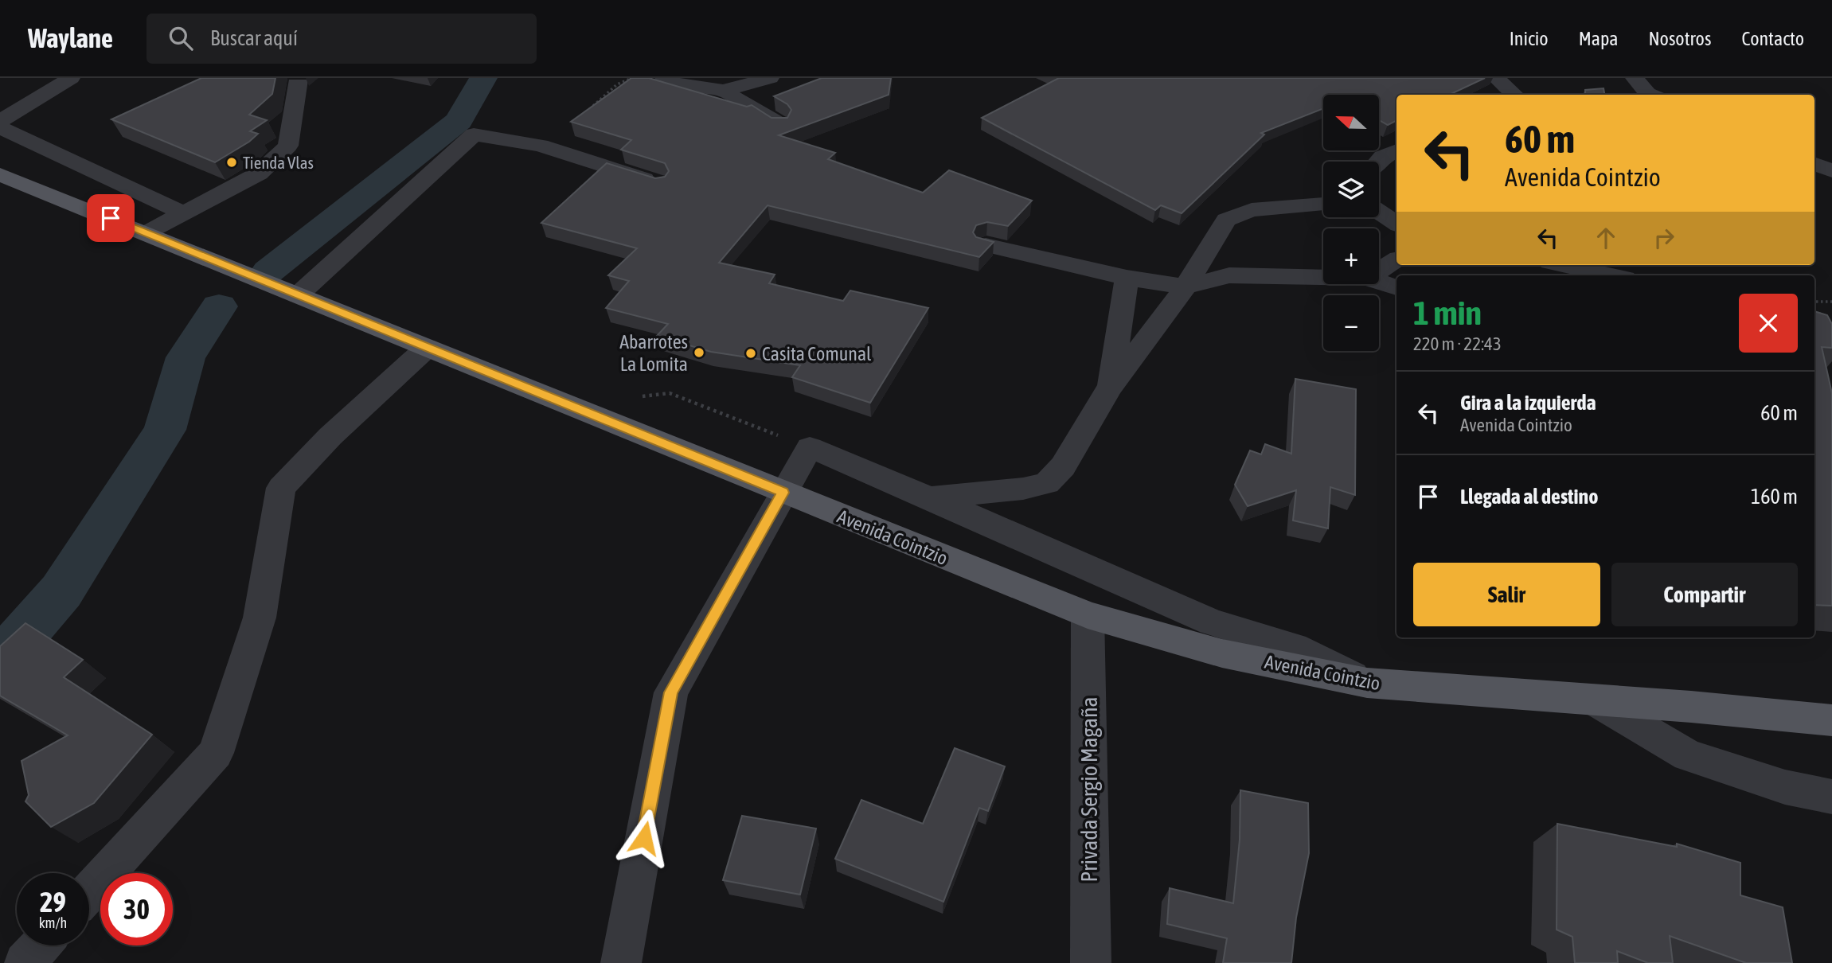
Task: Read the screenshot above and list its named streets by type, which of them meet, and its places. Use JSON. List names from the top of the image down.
{
  "streets": {
    "main road": ["Avenida Cointzio"],
    "street": ["Privada Sergio Magaña"]
  },
  "crossings": [
    ["Avenida Cointzio", "Privada Sergio Magaña"]
  ],
  "places": ["Tienda Vlas", "Abarrotes La Lomita", "Casita Comunal"],
  "north": "left",
  "page": {
    "header": "Waylane",
    "search": "Buscar aquí",
    "nav": [
      "Inicio",
      "Mapa",
      "Nosotros",
      "Contacto"
    ],
    "map_buttons": ["+", "−"],
    "turn": ["60 m", "Avenida Cointzio"],
    "heading": ["1 min", "220 m · 22:43"],
    "list": [
      {
        "name": "Gira a la izquierda",
        "note": "Avenida Cointzio",
        "value": "60 m"
      },
      {
        "name": "Llegada al destino",
        "value": "160 m"
      }
    ],
    "buttons": ["Salir", "Compartir"],
    "speed": "29 km/h",
    "limit": "30"
  }
}
